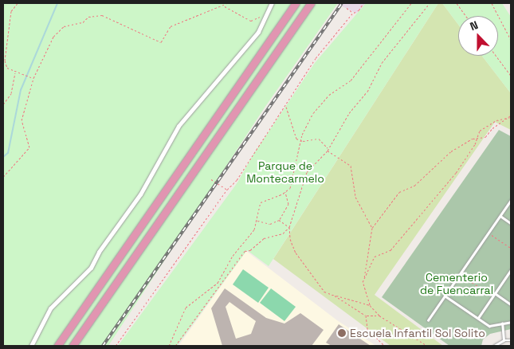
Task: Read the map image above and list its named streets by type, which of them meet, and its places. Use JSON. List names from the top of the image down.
{
  "parks": ["Parque de Montecarmelo", "Cementerio de Fuencarral"],
  "places": ["Escuela Infantil Sol Solito"],
  "north": "top"
}
